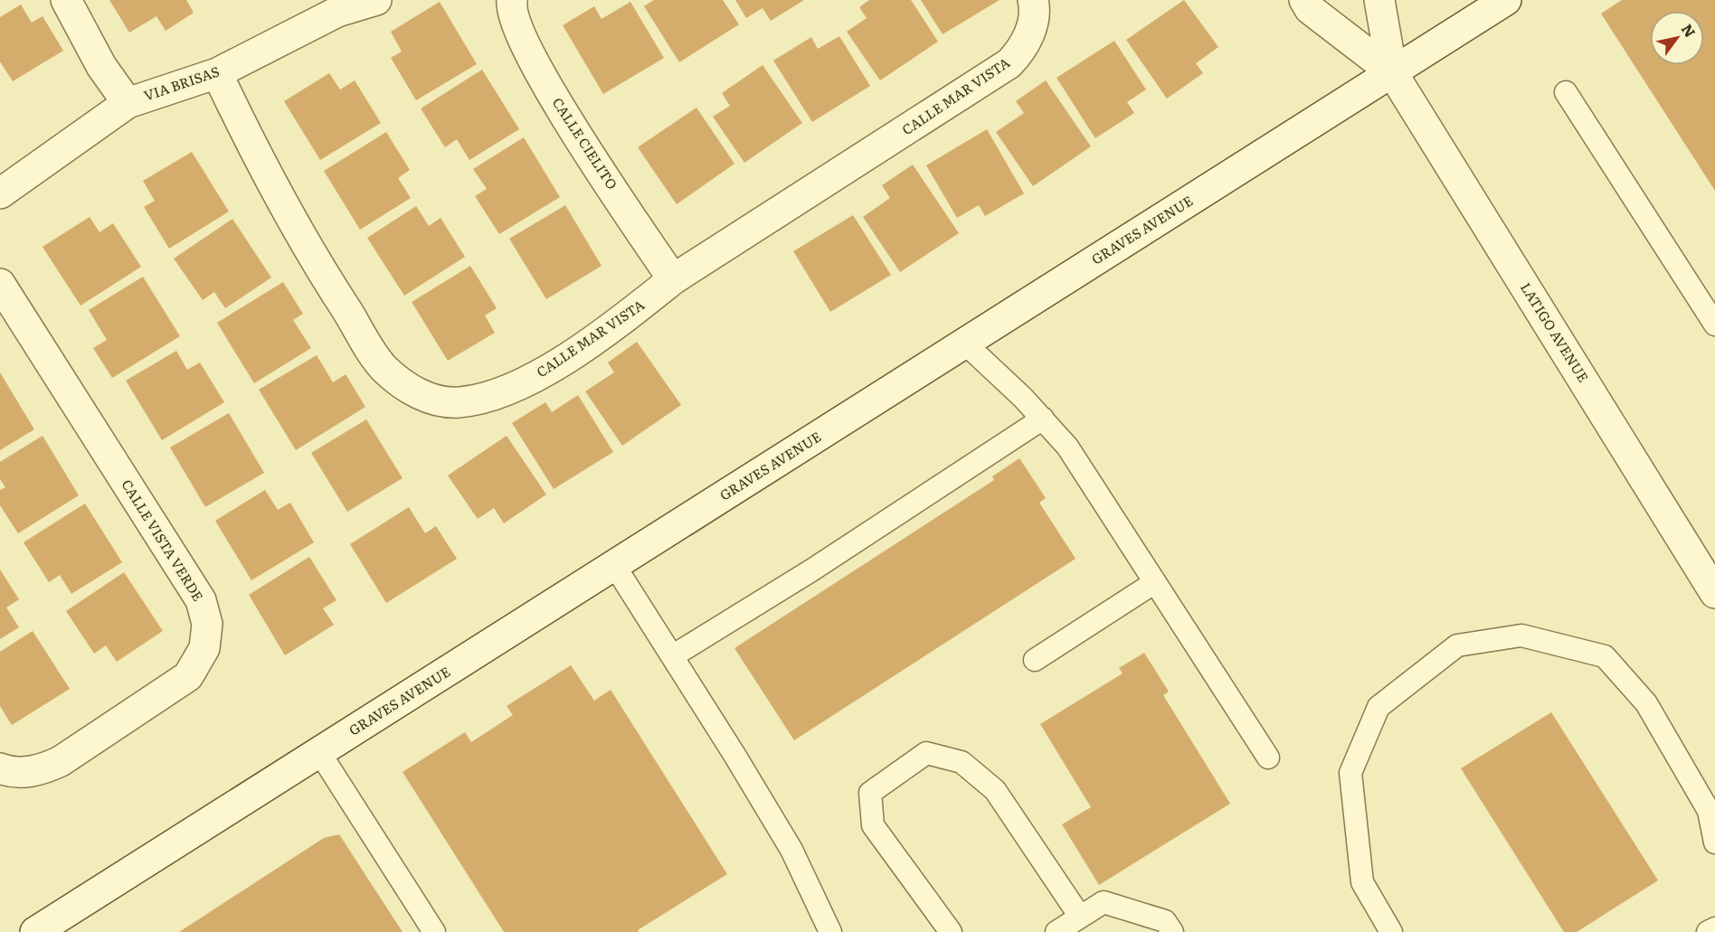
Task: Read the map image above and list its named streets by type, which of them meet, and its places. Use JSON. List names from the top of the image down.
{
  "streets": {
    "street": [
      "VIA BRISAS",
      "CALLE MAR VISTA",
      "CALLE CIELITO",
      "GRAVES AVENUE",
      "LATIGO AVENUE",
      "CALLE VISTA VERDE"
    ]
  },
  "crossings": [
    ["VIA BRISAS", "CALLE MAR VISTA"],
    ["CALLE MAR VISTA", "CALLE CIELITO"],
    ["GRAVES AVENUE", "LATIGO AVENUE"]
  ],
  "north": "top right"
}
